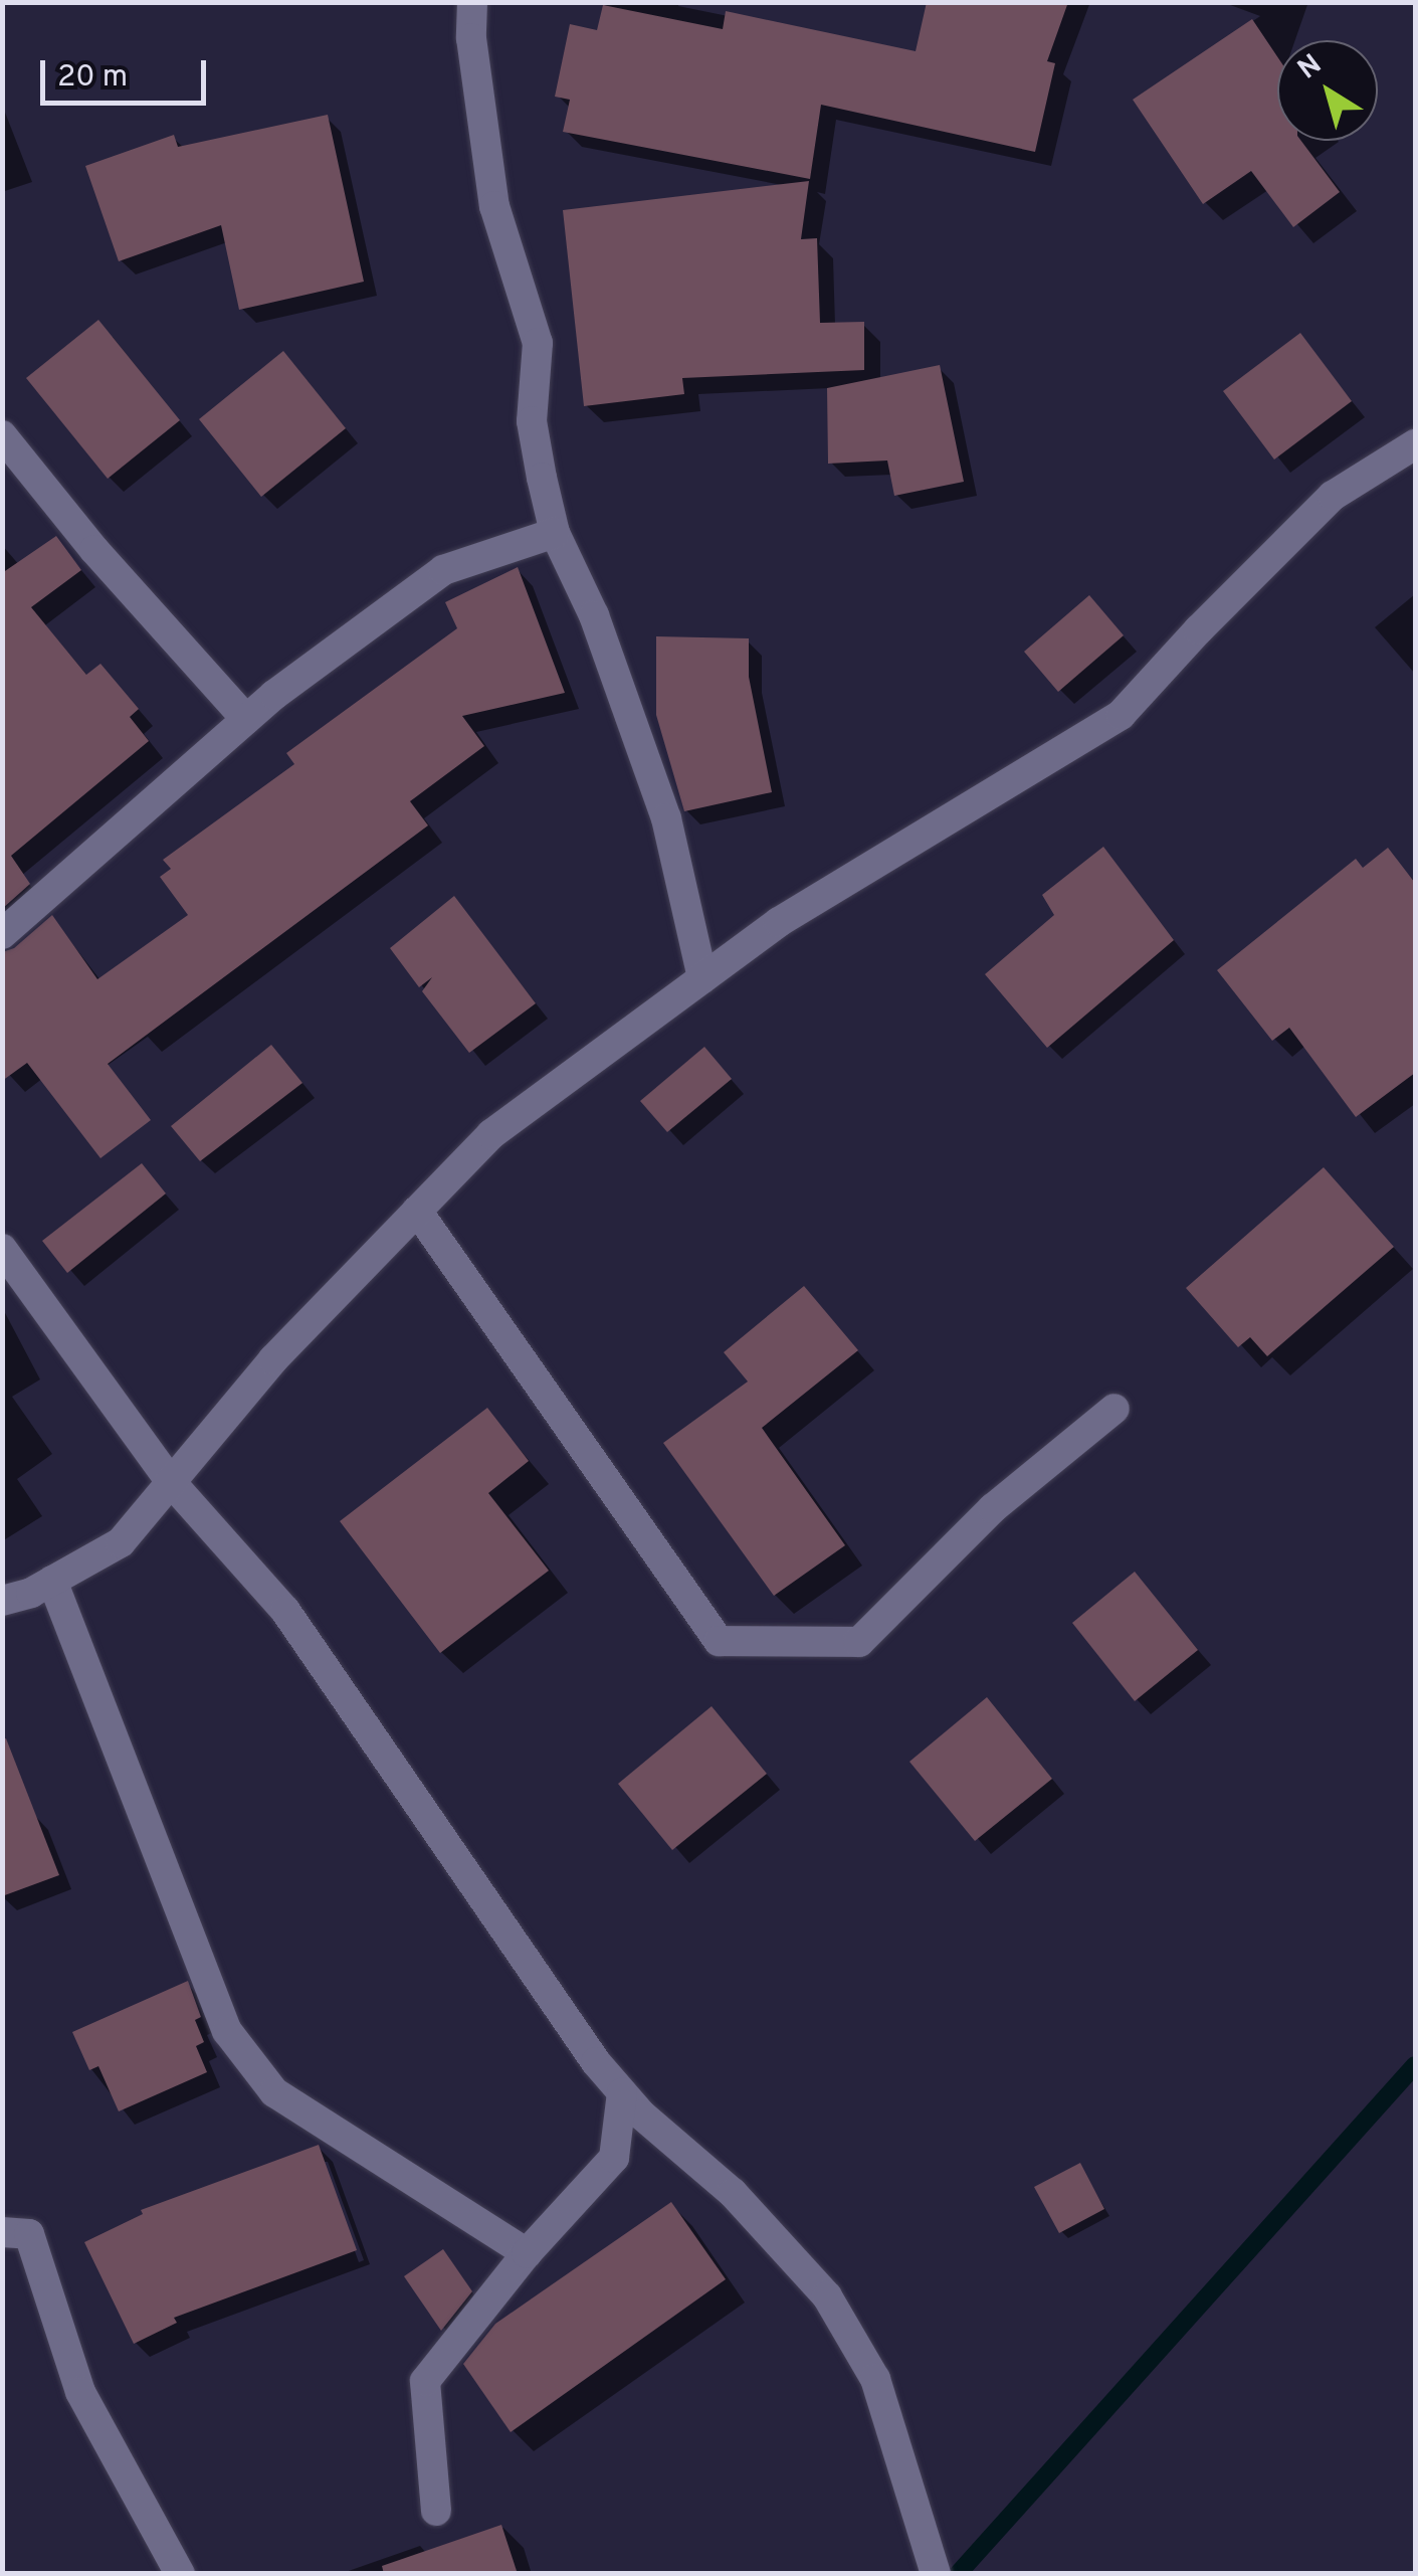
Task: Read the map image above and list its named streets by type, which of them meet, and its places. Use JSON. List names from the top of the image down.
{
  "scale_bar": "20 m",
  "north": "top left"
}
